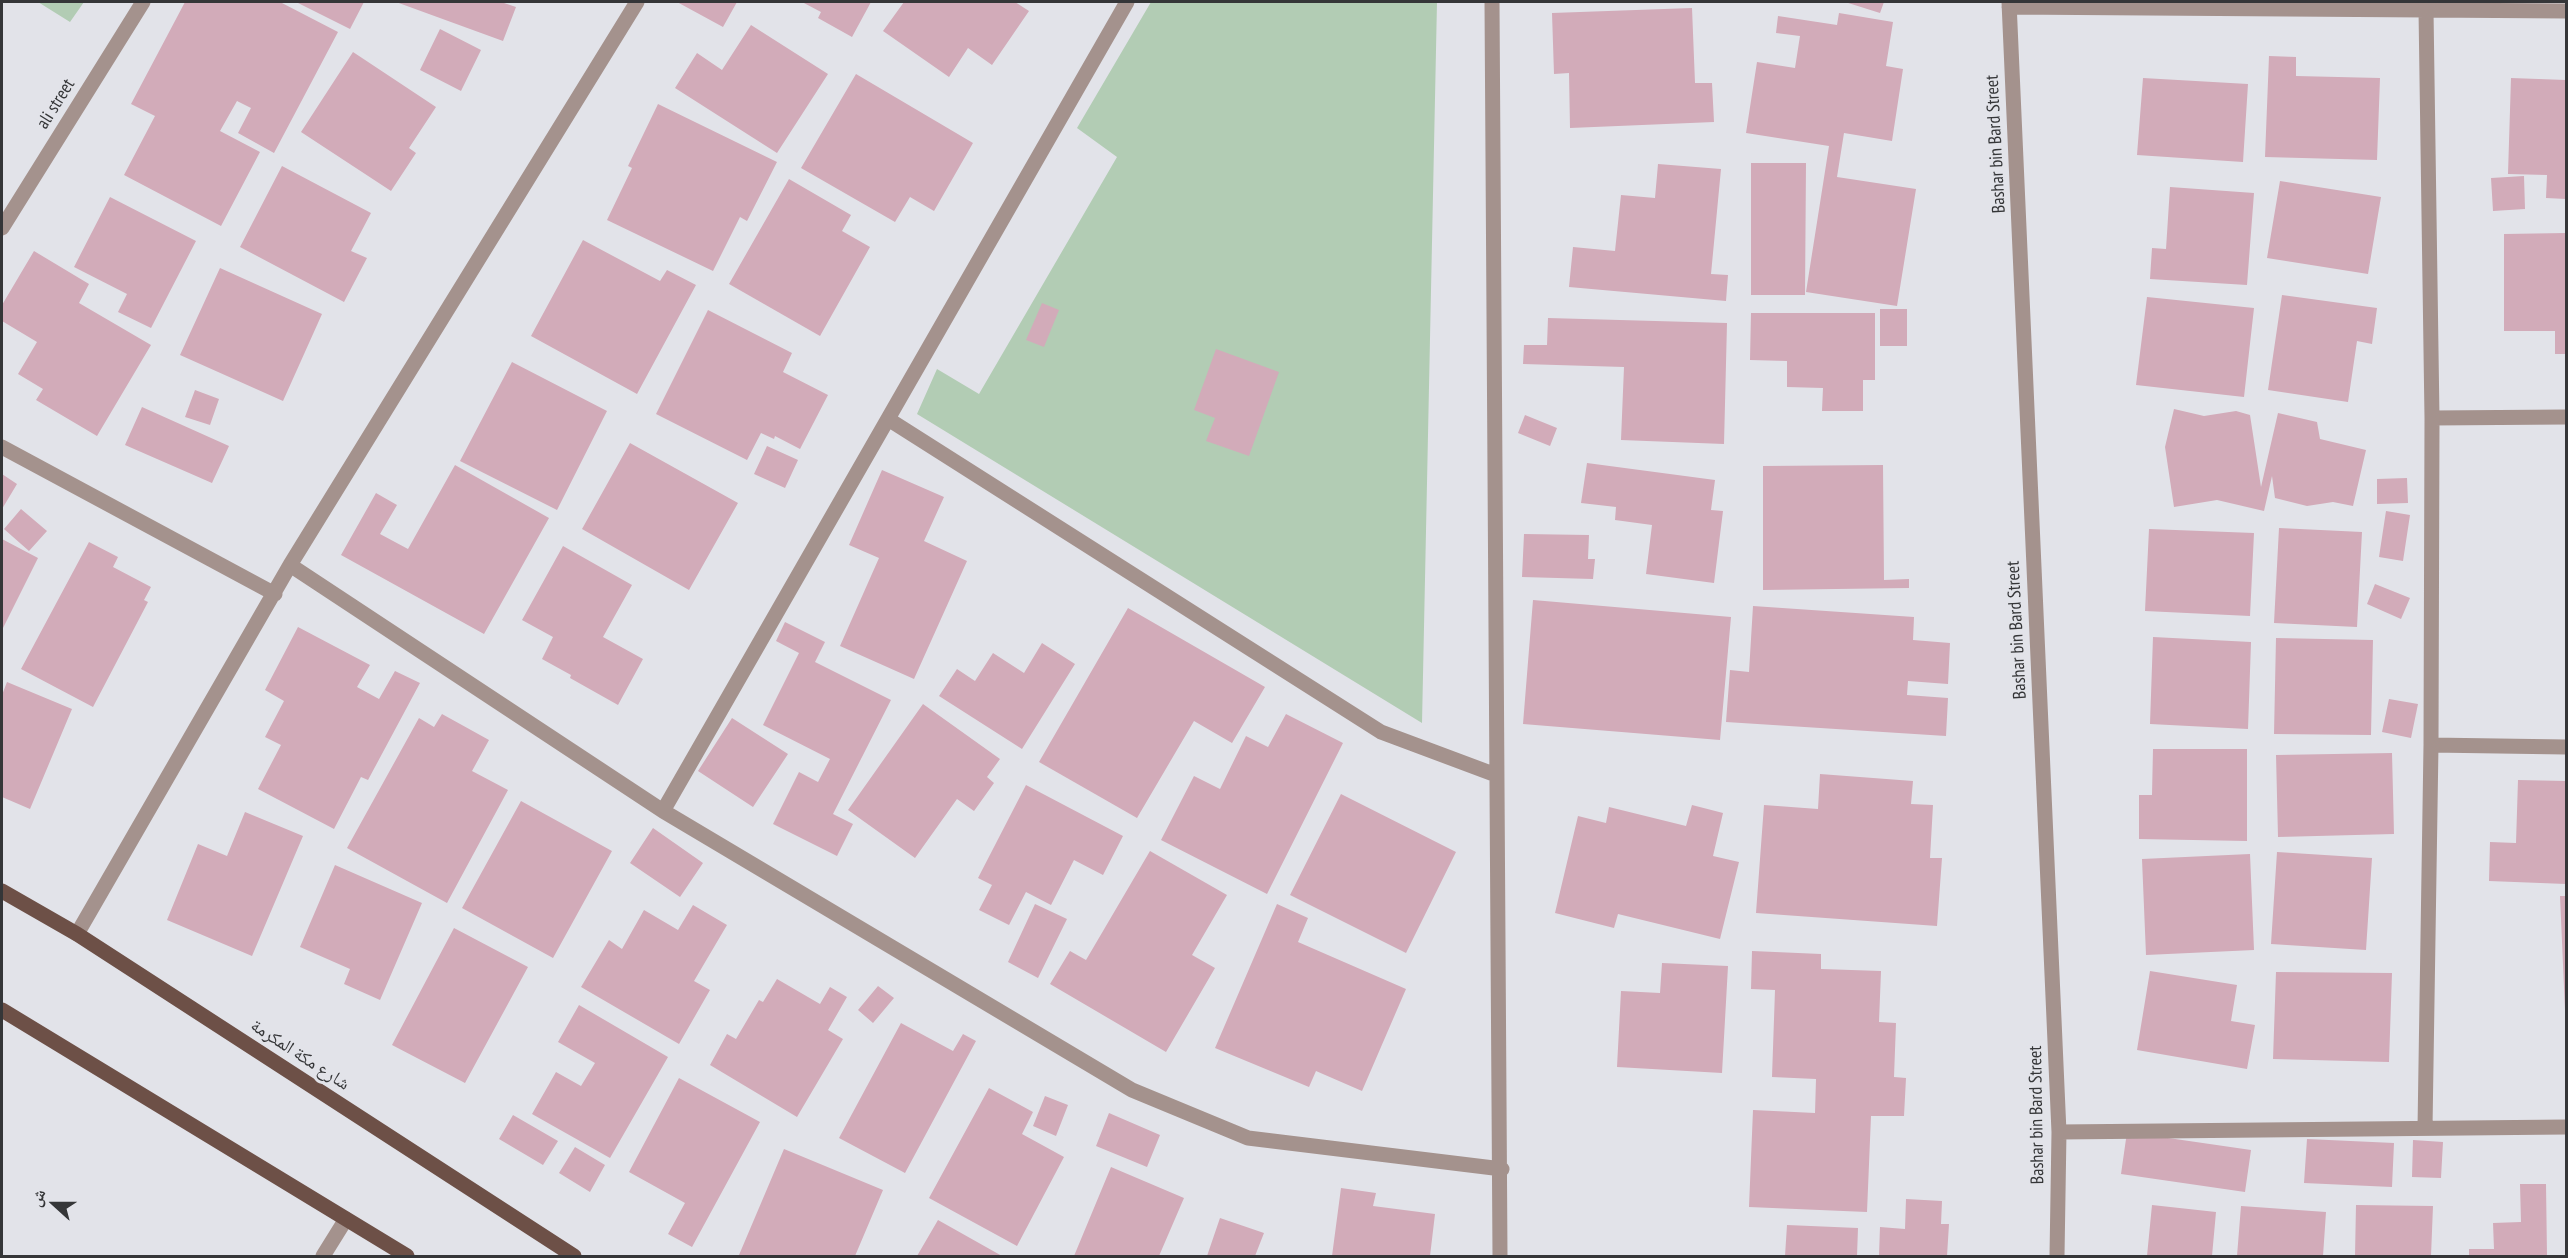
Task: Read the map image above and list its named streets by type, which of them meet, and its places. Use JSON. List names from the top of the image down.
{
  "streets": {
    "main road": ["شارع مكة المكرمة"],
    "street": ["ali street", "Bashar bin Bard Street"]
  },
  "north": "left"
}
